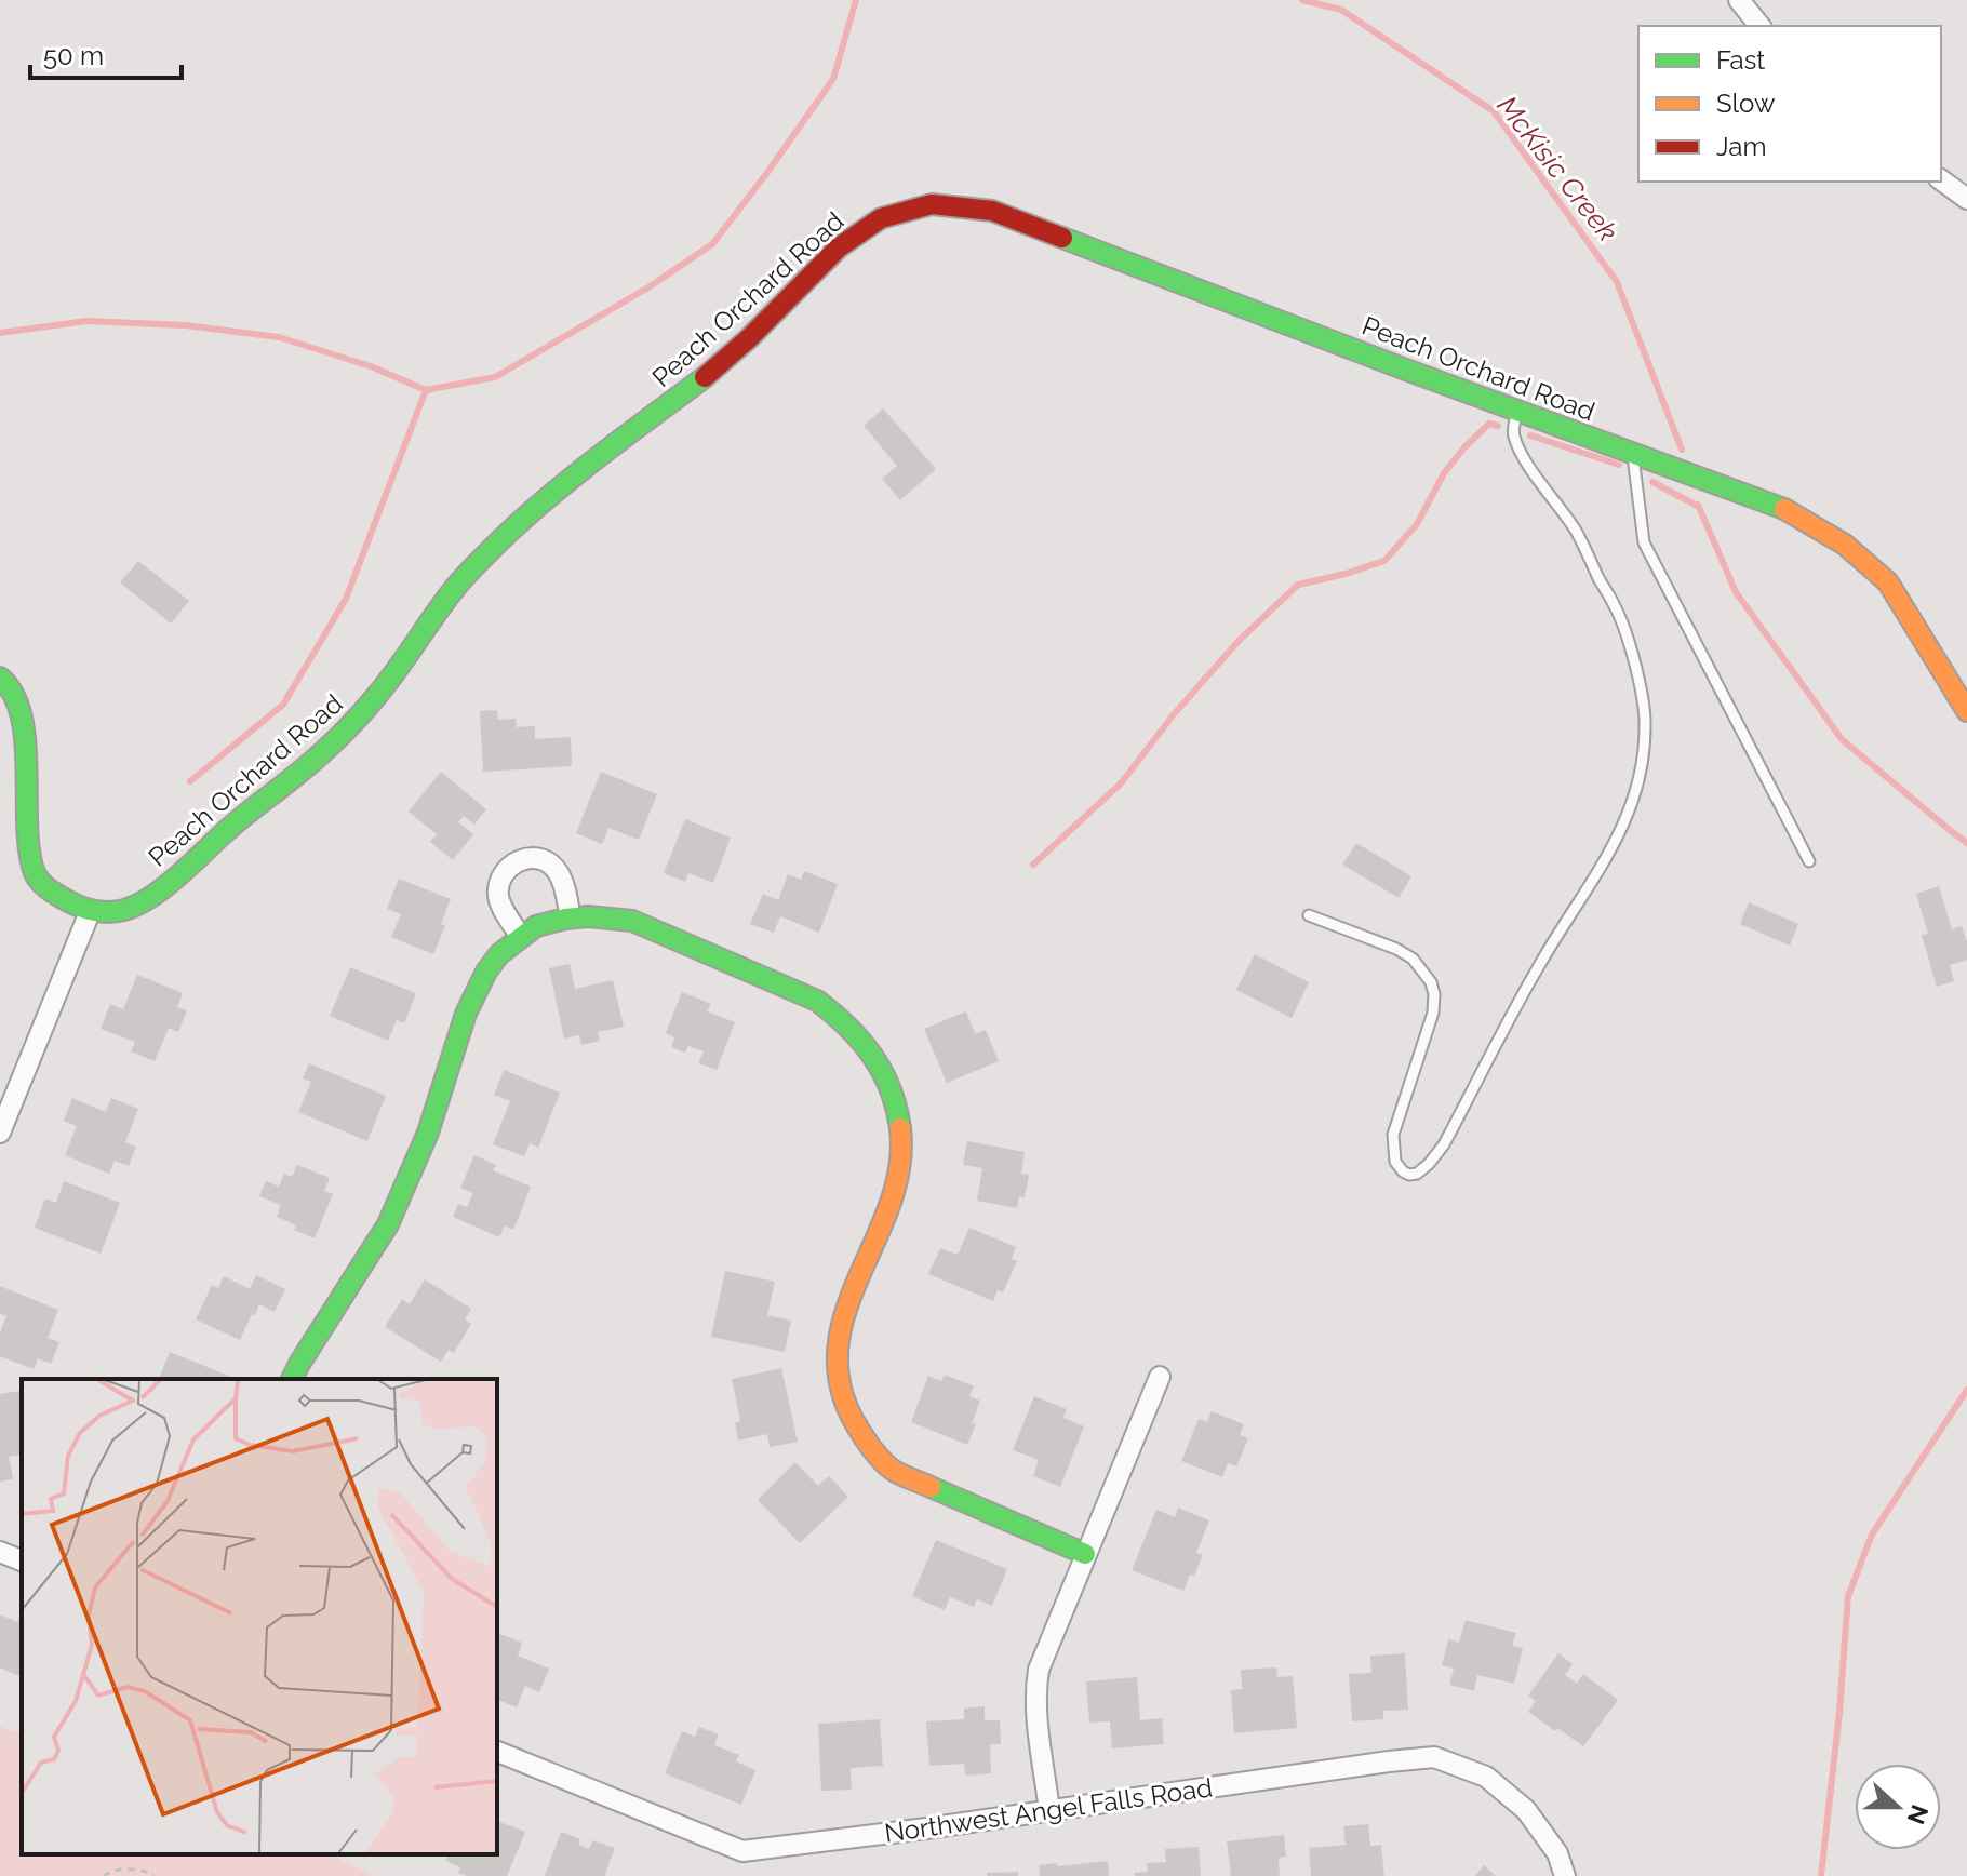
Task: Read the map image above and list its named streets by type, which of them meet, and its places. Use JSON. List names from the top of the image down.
{
  "streets": {
    "street": ["Peach Orchard Road", "Northwest Angel Falls Road"]
  },
  "water": ["McKisic Creek"],
  "legend": ["Fast", "Slow", "Jam"],
  "scale_bar": "50 m",
  "north": "right"
}
